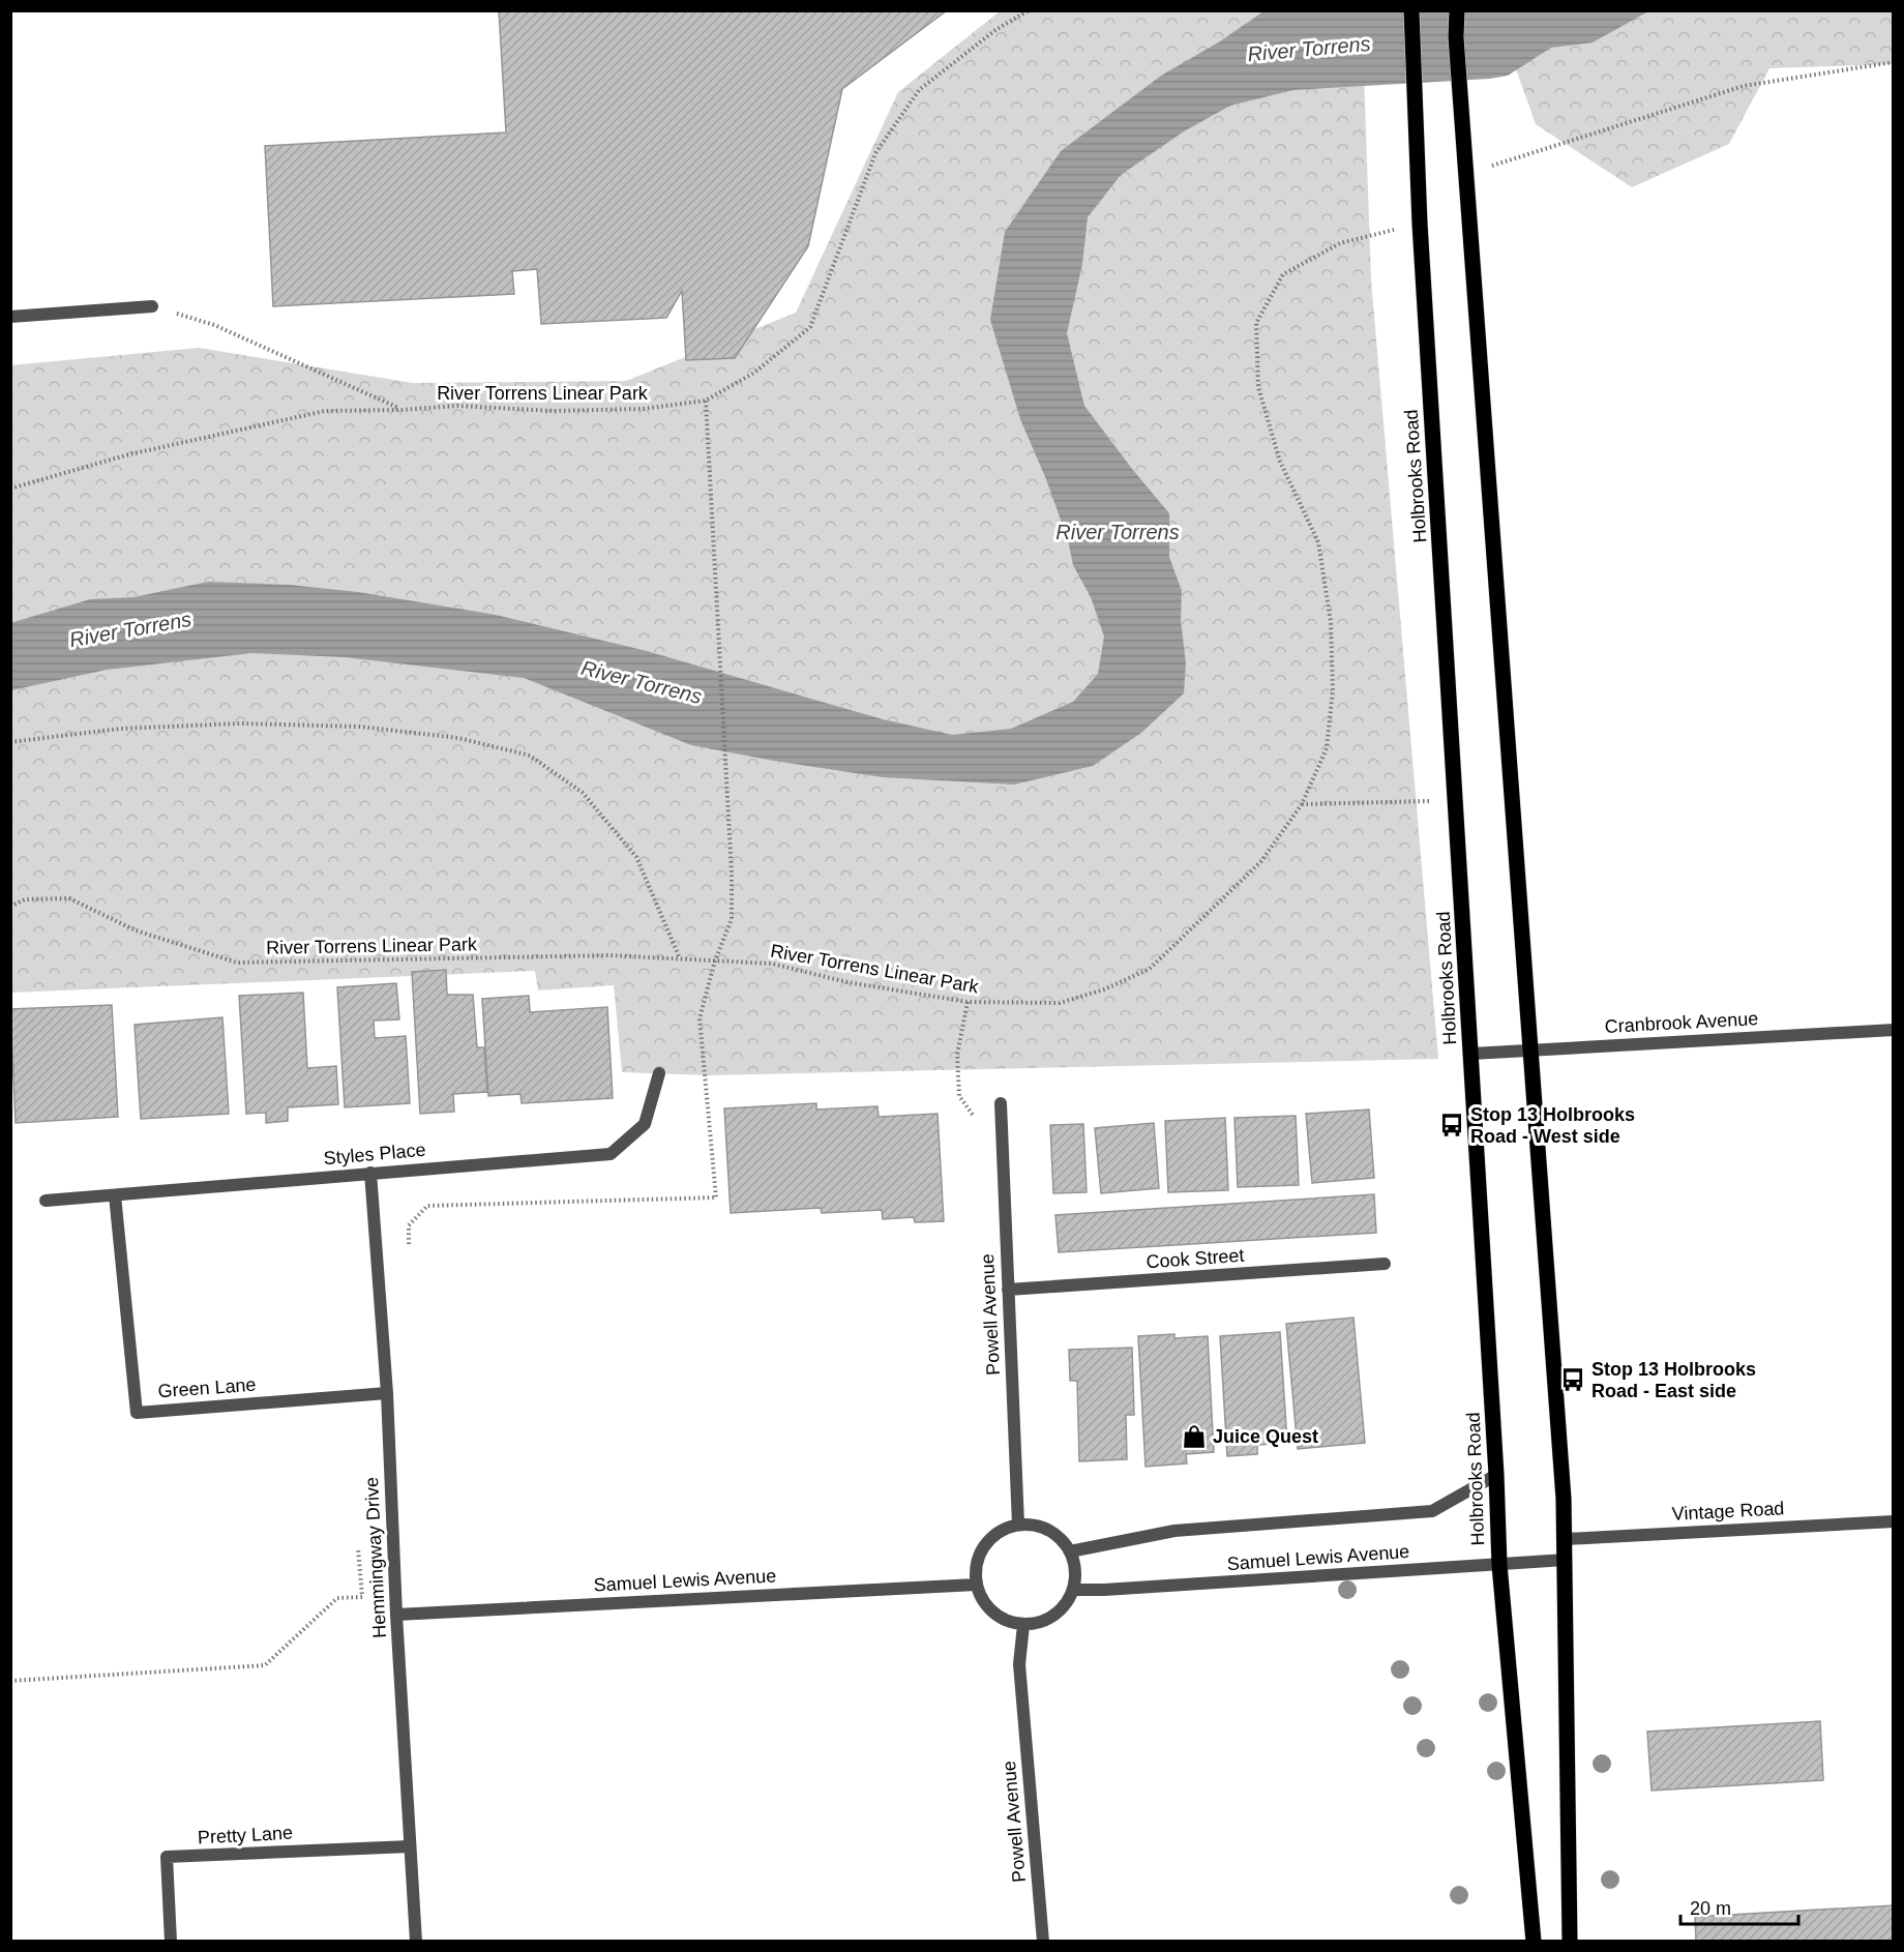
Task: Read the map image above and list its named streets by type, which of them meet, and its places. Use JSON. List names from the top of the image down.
{
  "streets": {
    "main road": ["Holbrooks Road"],
    "street": [
      "Cranbrook Avenue",
      "Styles Place",
      "Cook Street",
      "Powell Avenue",
      "Green Lane",
      "Vintage Road",
      "Hemmingway Drive",
      "Samuel Lewis Avenue",
      "Pretty Lane"
    ],
    "path": ["River Torrens Linear Park"]
  },
  "crossings": [
    ["River Torrens Linear Park", "Holbrooks Road"],
    ["Holbrooks Road", "Cranbrook Avenue"],
    ["Holbrooks Road", "Samuel Lewis Avenue"],
    ["Styles Place", "Green Lane"],
    ["Styles Place", "Hemmingway Drive"],
    ["Cook Street", "Powell Avenue"],
    ["Powell Avenue", "Samuel Lewis Avenue"],
    ["Green Lane", "Hemmingway Drive"],
    ["Hemmingway Drive", "Samuel Lewis Avenue"],
    ["Hemmingway Drive", "Pretty Lane"]
  ],
  "water": ["River Torrens"],
  "places": {
    "bus stop": ["Stop 13 Holbrooks Road - West side", "Stop 13 Holbrooks Road - East side"],
    "shop": ["Juice Quest"]
  },
  "scale_bar": "20 m"
}
